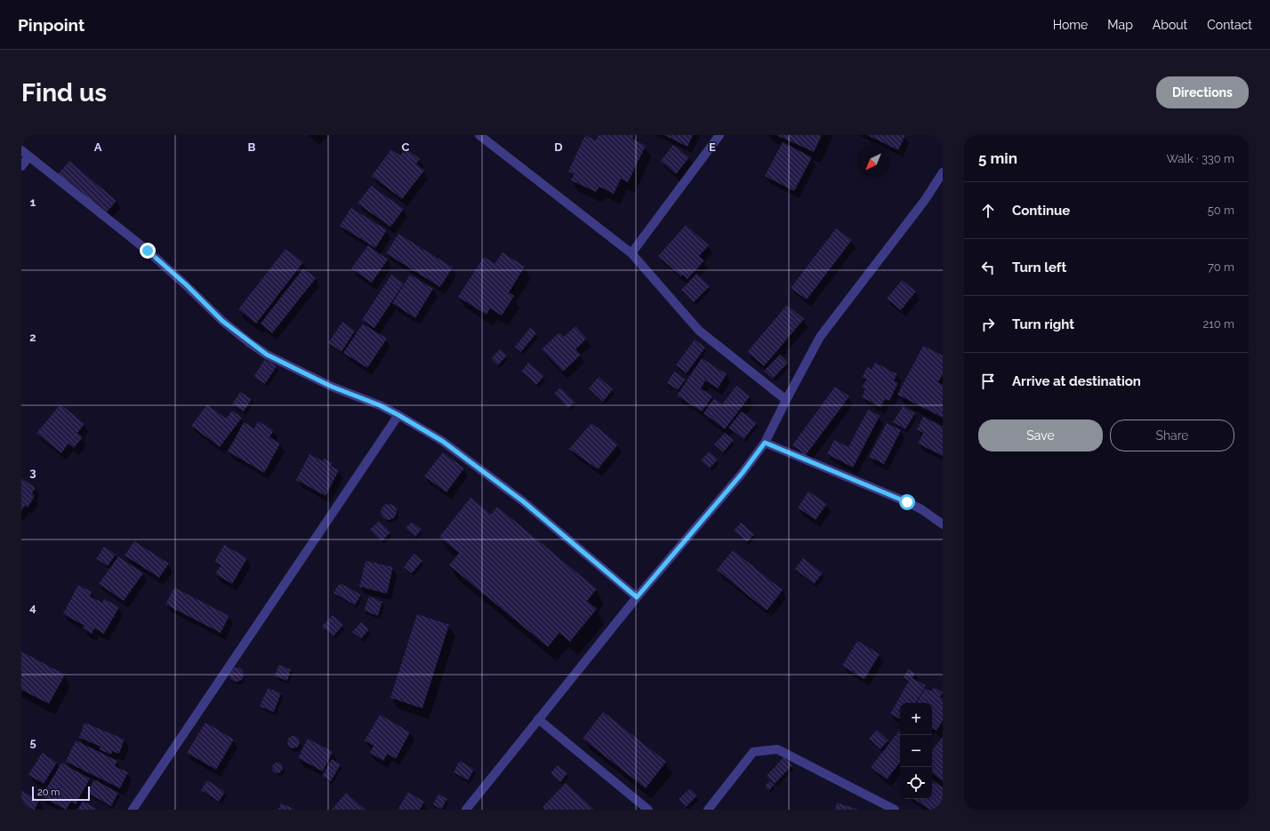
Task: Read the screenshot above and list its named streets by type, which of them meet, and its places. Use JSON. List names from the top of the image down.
{
  "scale_bar": "20 m",
  "north": "bottom left",
  "page": {
    "header": "Pinpoint",
    "nav": [
      "Home",
      "Map",
      "About",
      "Contact"
    ],
    "buttons": [
      "Directions",
      ["Save", "Share"]
    ],
    "title": "Find us",
    "heading": ["5 min", "Walk · 330 m"],
    "list": [
      ["Continue", "50 m"],
      ["Turn left", "70 m"],
      ["Turn right", "210 m"],
      "Arrive at destination"
    ],
    "map_buttons": ["+", "−"],
    "scale": "20 m"
  },
  "grid": {
    "columns": [
      "A",
      "B",
      "C",
      "D",
      "E"
    ],
    "rows": [
      "1",
      "2",
      "3",
      "4",
      "5"
    ]
  }
}
